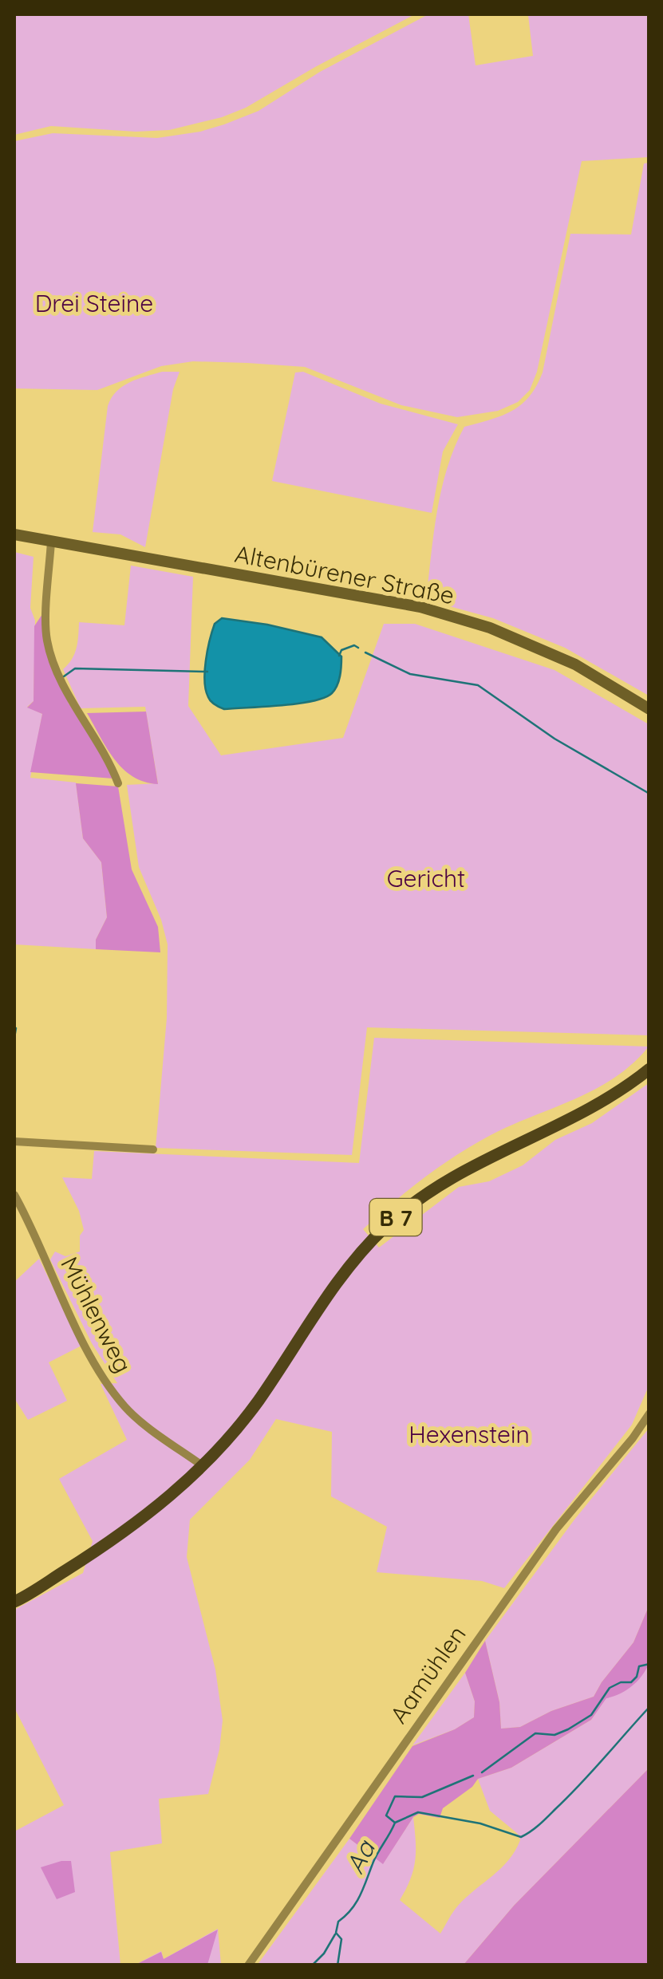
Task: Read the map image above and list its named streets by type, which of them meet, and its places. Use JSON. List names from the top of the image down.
{
  "streets": {
    "main road": ["B 7"],
    "street": ["Altenbürener Straße", "Mühlenweg", "Aamühlen"]
  },
  "crossings": [
    ["B 7", "Mühlenweg"]
  ],
  "water": ["Aa"],
  "parks": ["Drei Steine", "Gericht", "Hexenstein"]
}
